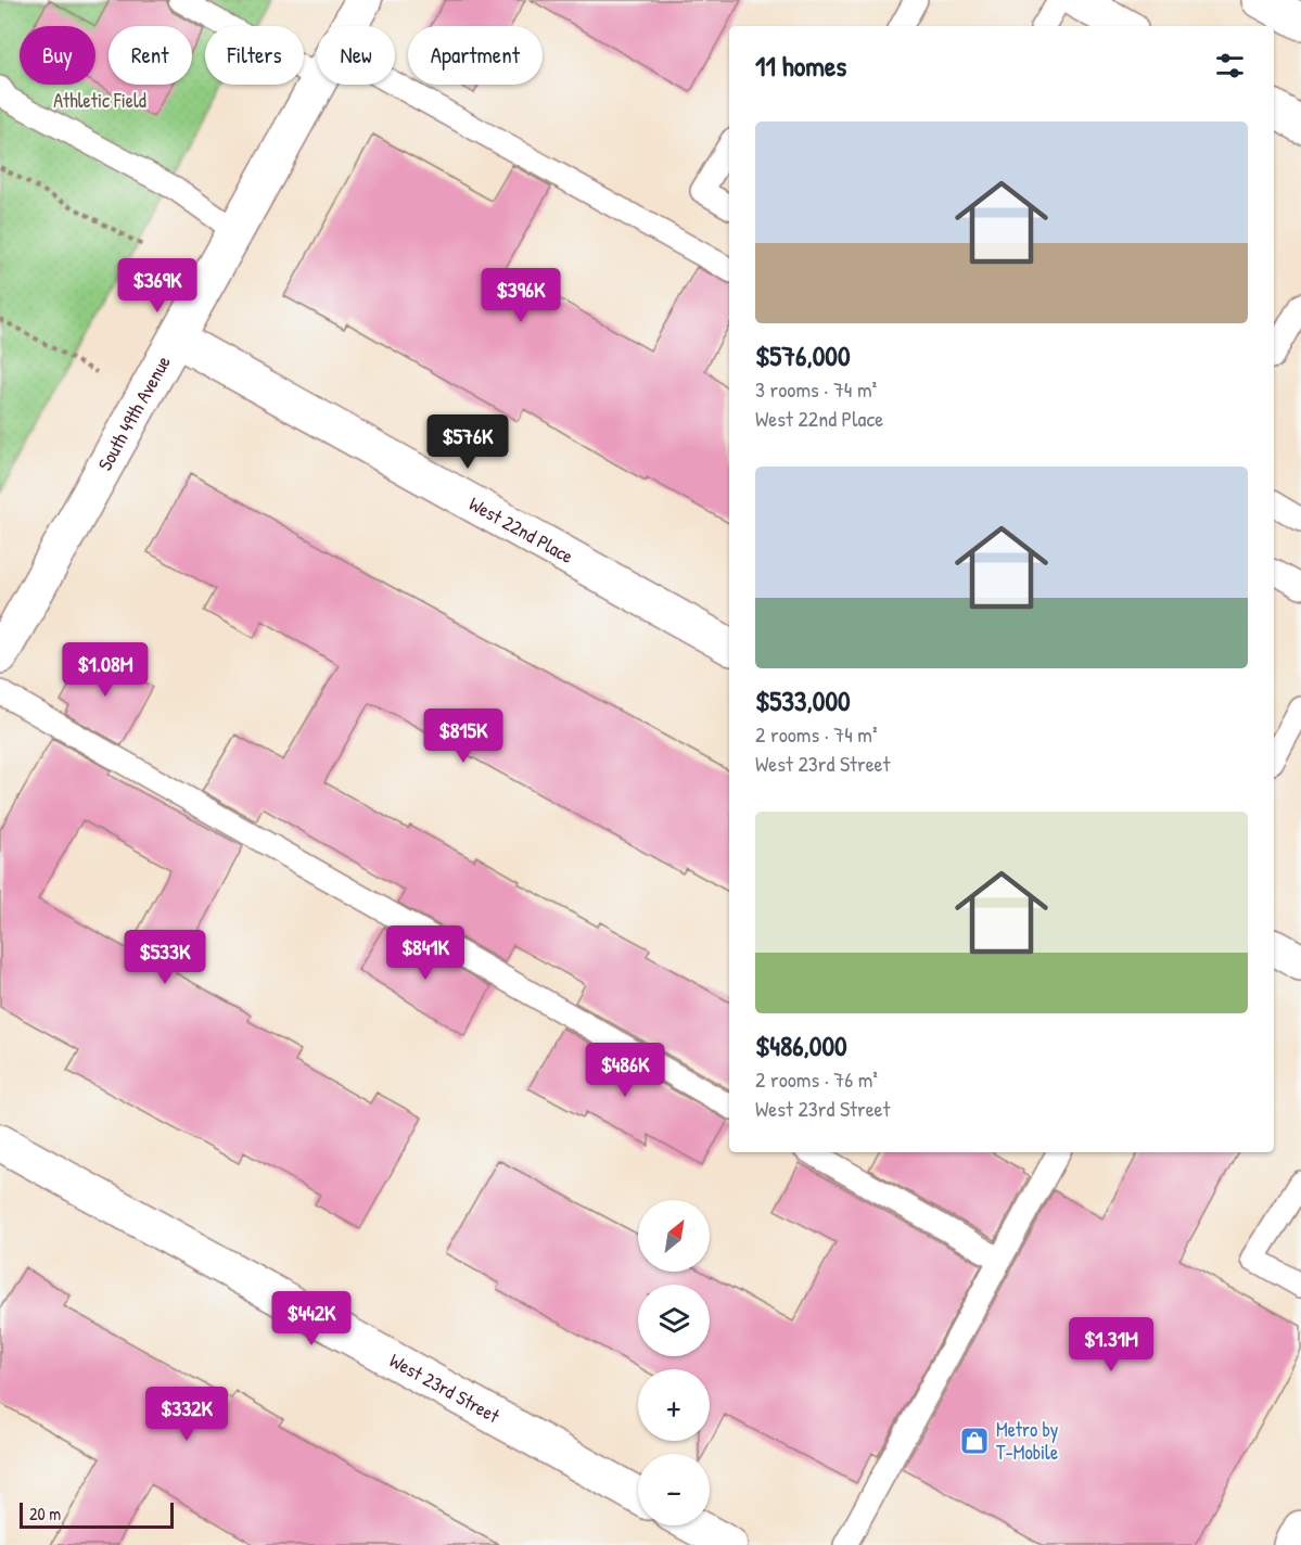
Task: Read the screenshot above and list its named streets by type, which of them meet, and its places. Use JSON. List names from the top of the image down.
{
  "streets": {
    "street": ["South 49th Avenue", "West 22nd Place", "West 23rd Street"]
  },
  "crossings": [
    ["South 49th Avenue", "West 22nd Place"]
  ],
  "parks": ["Athletic Field"],
  "places": {
    "shop": ["Metro by T-Mobile"]
  },
  "scale_bar": "20 m",
  "north": "top right",
  "page": {
    "chip": [
      "Buy",
      "Rent",
      "Filters",
      "New",
      "Apartment"
    ],
    "heading": "11 homes",
    "list": [
      {
        "name": "$576,000",
        "note": "3 rooms · 74 m² · West 22nd Place"
      },
      {
        "name": "$533,000",
        "note": "2 rooms · 74 m² · West 23rd Street"
      },
      {
        "name": "$486,000",
        "note": "2 rooms · 76 m² · West 23rd Street"
      }
    ],
    "price": [
      "$369K",
      "$396K",
      "$576K",
      "$1.08M",
      "$815K",
      "$841K",
      "$533K",
      "$486K",
      "$442K",
      "$1.31M",
      "$332K"
    ],
    "map_buttons": ["+", "−"],
    "scale": "20 m"
  }
}
